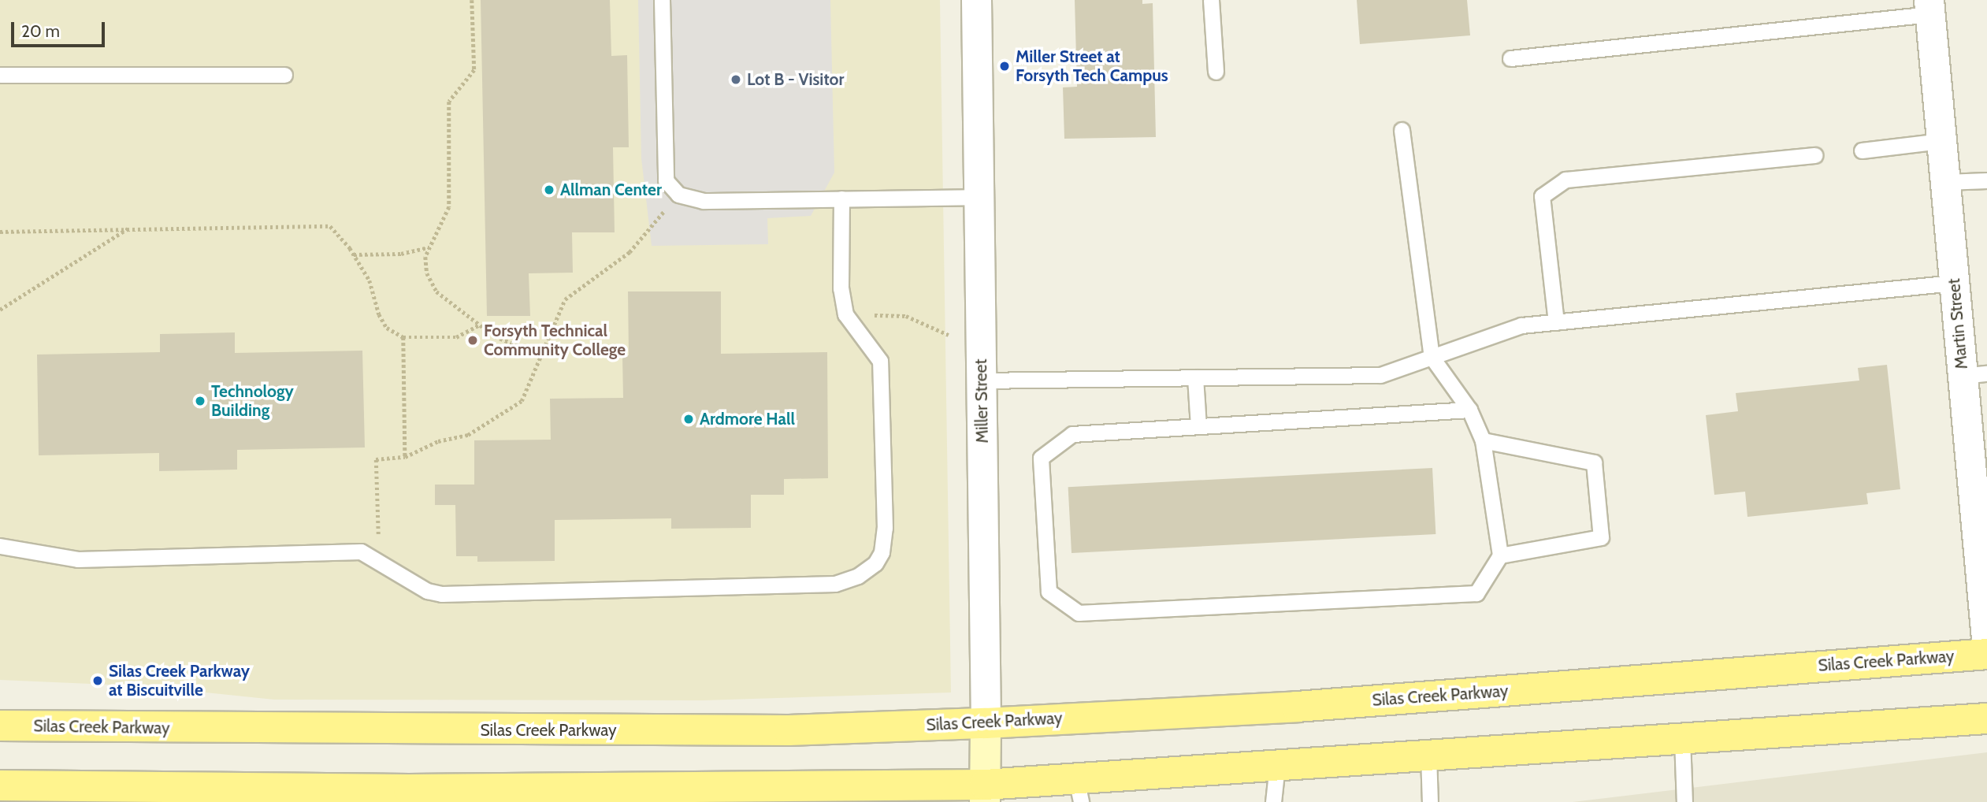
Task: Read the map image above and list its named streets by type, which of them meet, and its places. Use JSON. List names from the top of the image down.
{
  "streets": {
    "main road": ["Miller Street", "Silas Creek Parkway"],
    "street": ["Martin Street"]
  },
  "crossings": [
    ["Miller Street", "Silas Creek Parkway"]
  ],
  "places": [
    "Miller Street at Forsyth Tech Campus",
    "Lot B - Visitor",
    "Allman Center",
    "Forsyth Technical Community College",
    "Technology Building",
    "Ardmore Hall",
    "Silas Creek Parkway at Biscuitville"
  ],
  "scale_bar": "20 m"
}
